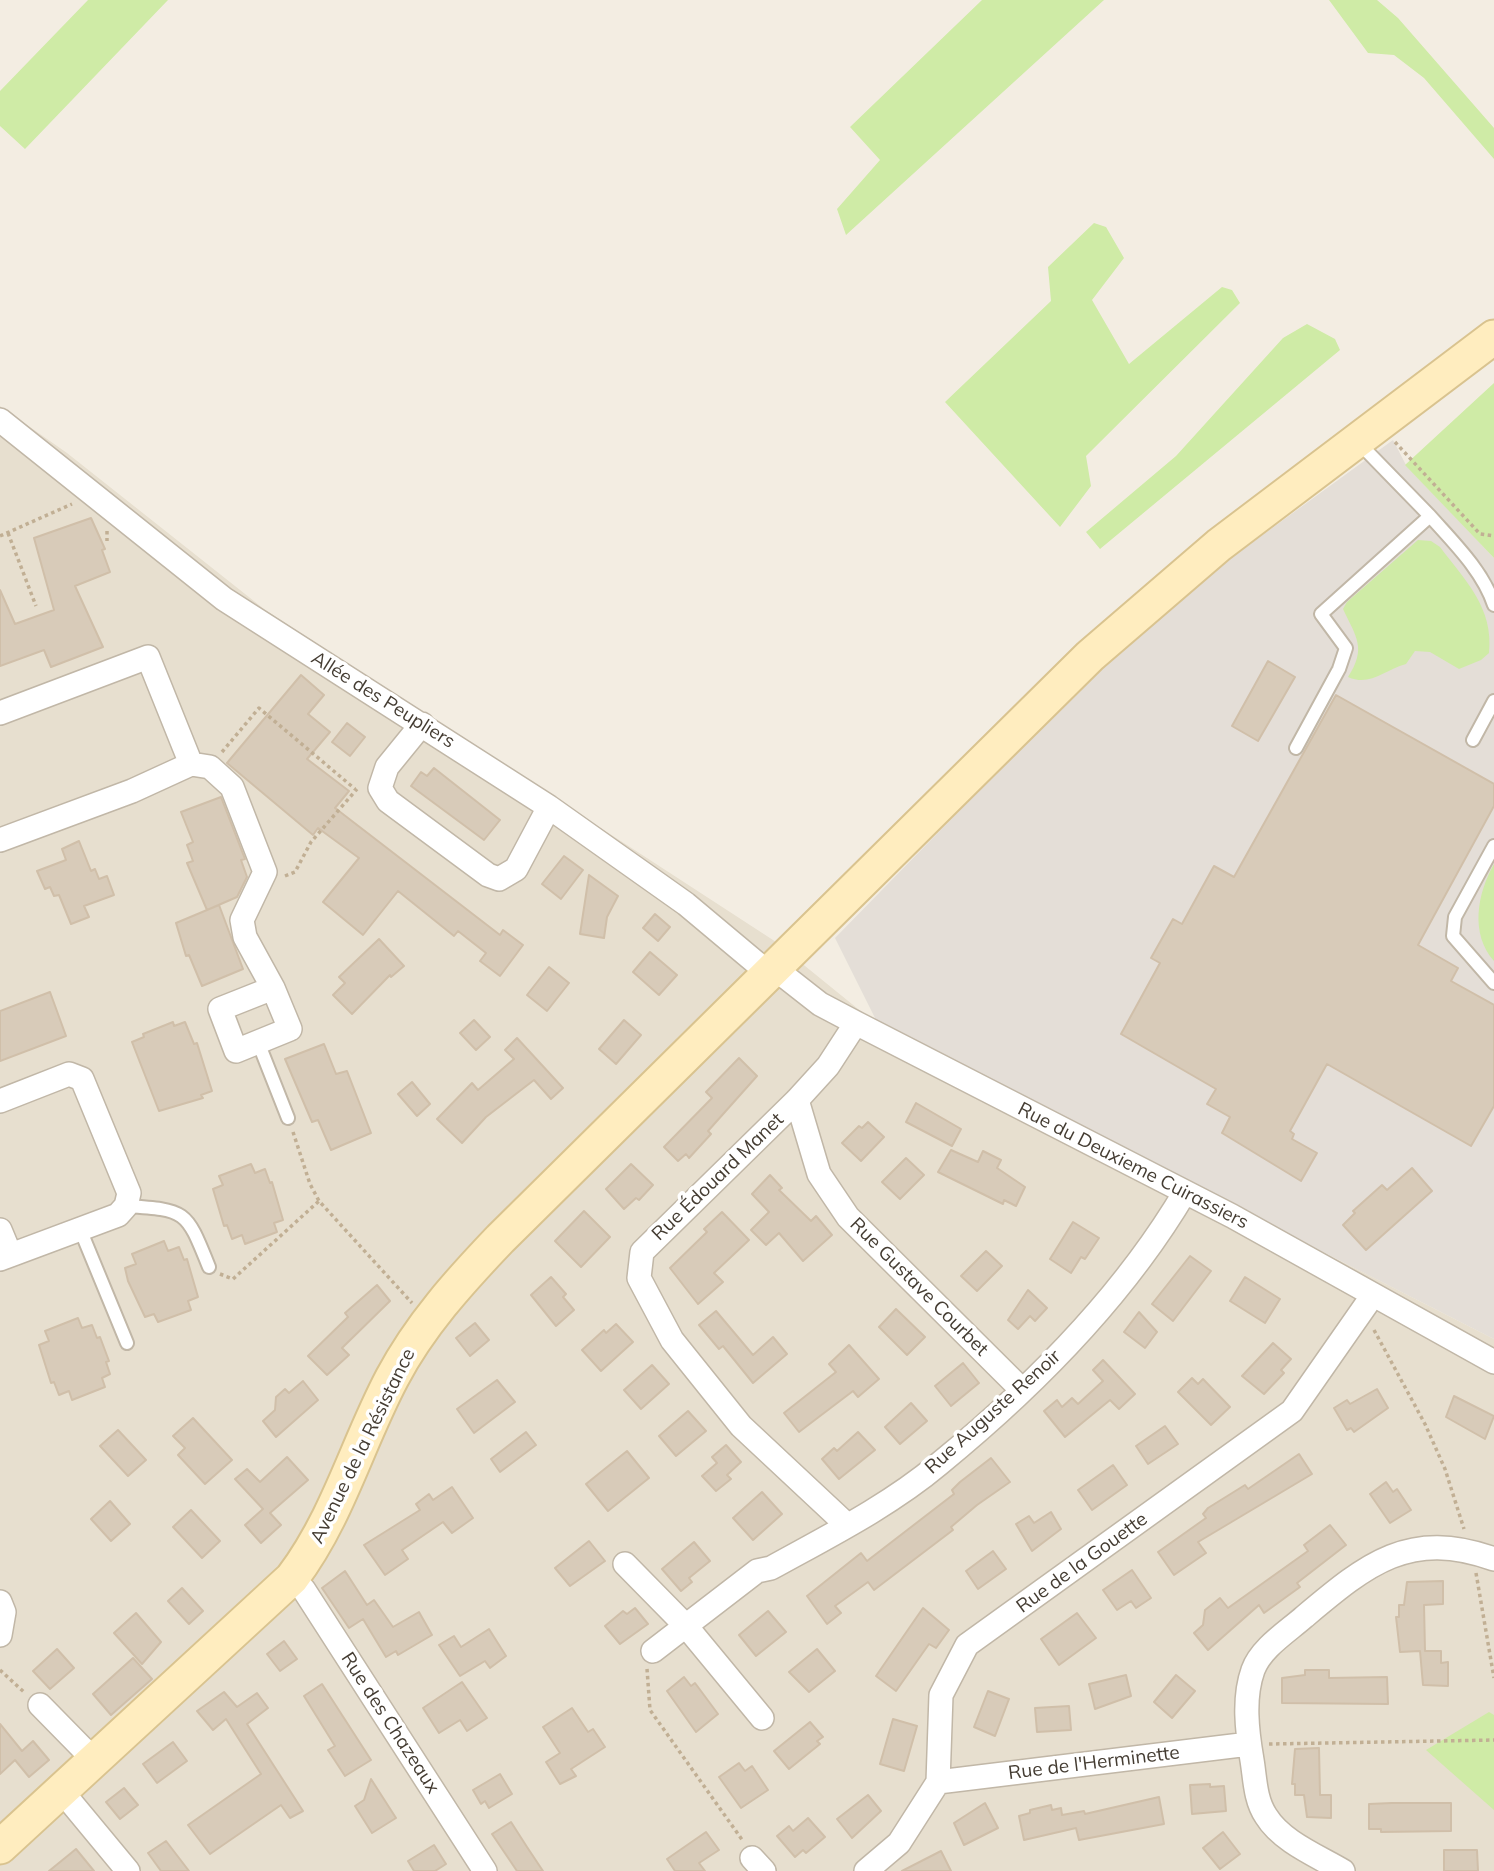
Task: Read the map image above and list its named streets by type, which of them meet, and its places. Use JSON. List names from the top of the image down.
{
  "streets": {
    "main road": ["Avenue de la Résistance"],
    "street": [
      "Allée des Peupliers",
      "Rue du Deuxieme Cuirassiers",
      "Rue Édouard Manet",
      "Rue Gustave Courbet",
      "Rue Auguste Renoir",
      "Rue de la Gouette",
      "Rue des Chazeaux",
      "Rue de l'Herminette"
    ]
  },
  "crossings": [
    ["Allée des Peupliers", "Rue du Deuxieme Cuirassiers"],
    ["Allée des Peupliers", "Avenue de la Résistance"],
    ["Rue du Deuxieme Cuirassiers", "Rue Édouard Manet"],
    ["Rue du Deuxieme Cuirassiers", "Rue Auguste Renoir"],
    ["Rue du Deuxieme Cuirassiers", "Avenue de la Résistance"],
    ["Rue du Deuxieme Cuirassiers", "Rue de la Gouette"],
    ["Rue Édouard Manet", "Rue Gustave Courbet"],
    ["Rue Édouard Manet", "Rue Auguste Renoir"],
    ["Rue Gustave Courbet", "Rue Auguste Renoir"],
    ["Avenue de la Résistance", "Rue des Chazeaux"],
    ["Rue de la Gouette", "Rue de l'Herminette"]
  ]
}
